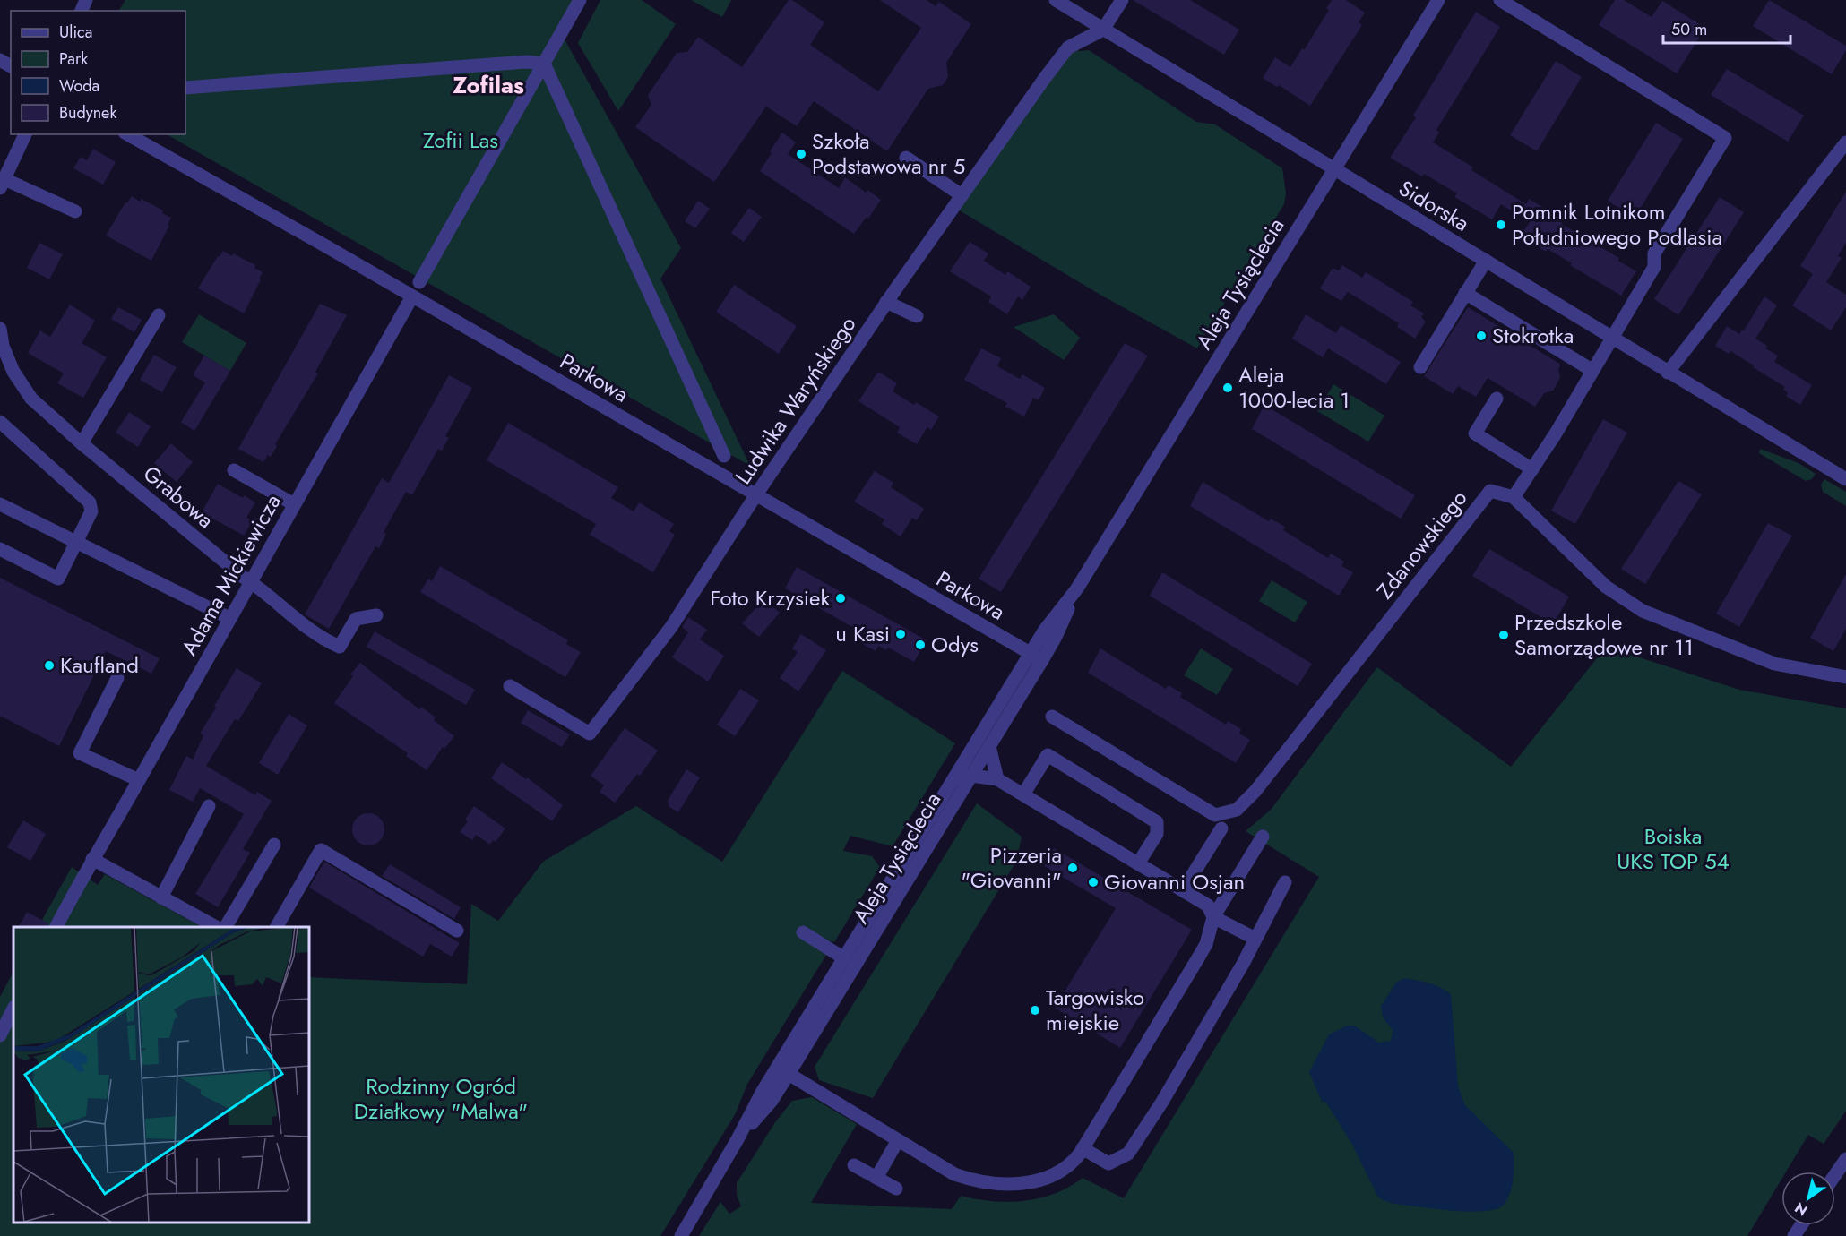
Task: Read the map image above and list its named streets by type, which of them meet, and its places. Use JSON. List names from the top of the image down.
{
  "streets": {
    "street": [
      "Sidorska",
      "Aleja Tysiąclecia",
      "Parkowa",
      "Ludwika Waryńskiego",
      "Grabowa",
      "Zdanowskiego",
      "Adama Mickiewicza"
    ]
  },
  "crossings": [
    ["Sidorska", "Aleja Tysiąclecia"],
    ["Sidorska", "Ludwika Waryńskiego"],
    ["Aleja Tysiąclecia", "Parkowa"],
    ["Parkowa", "Ludwika Waryńskiego"],
    ["Parkowa", "Adama Mickiewicza"],
    ["Grabowa", "Adama Mickiewicza"]
  ],
  "districts": ["Zofilas"],
  "parks": ["Zofii Las", "Boiska UKS TOP 54", "Rodzinny Ogród Działkowy \"Malwa\""],
  "places": [
    "Szkoła Podstawowa nr 5",
    "Pomnik Lotnikom Południowego Podlasia",
    "Stokrotka",
    "Aleja 1000-lecia 1",
    "Foto Krzysiek",
    "u Kasi",
    "Przedszkole Samorządowe nr 11",
    "Odys",
    "Kaufland",
    "Pizzeria \"Giovanni\"",
    "Giovanni Osjan",
    "Targowisko miejskie"
  ],
  "legend": [
    "Ulica",
    "Park",
    "Woda",
    "Budynek"
  ],
  "scale_bar": "50 m",
  "north": "bottom left"
}
